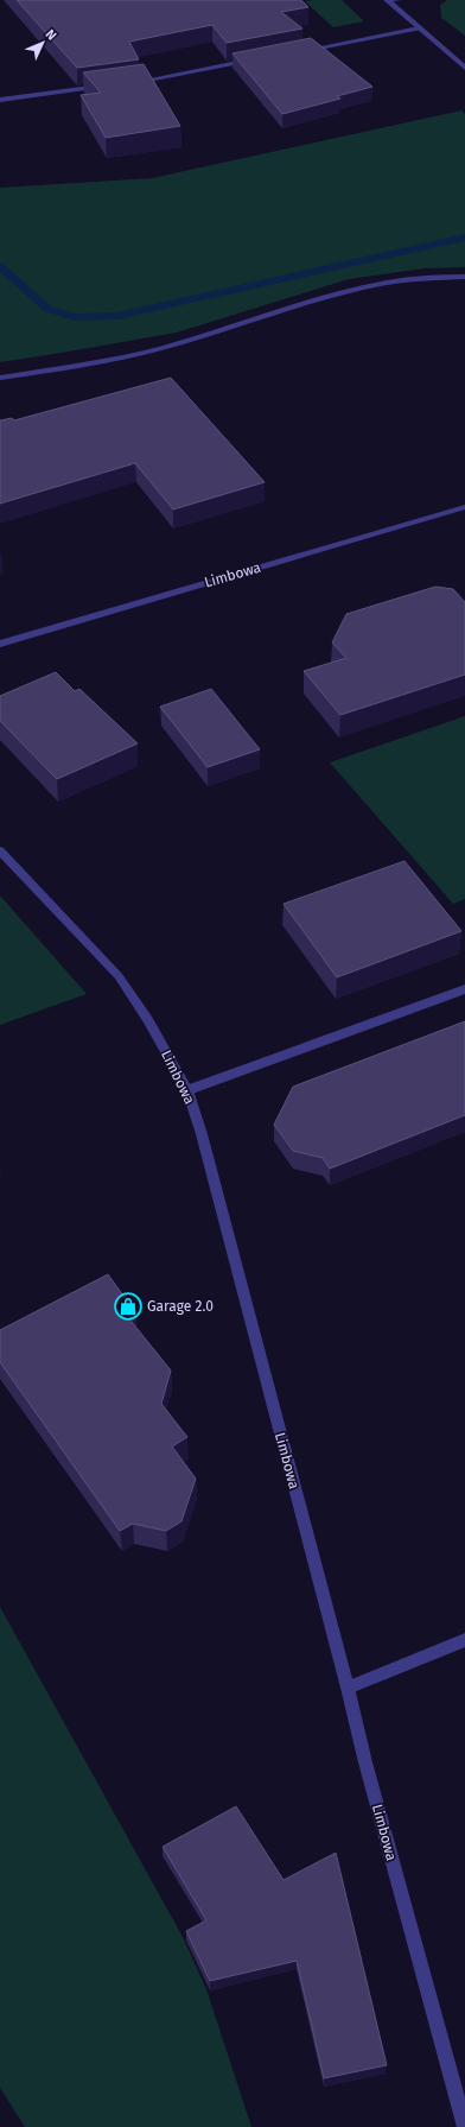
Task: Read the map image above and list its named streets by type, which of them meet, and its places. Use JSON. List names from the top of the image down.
{
  "streets": {
    "street": ["Limbowa"]
  },
  "places": {
    "shop": ["Garage 2.0"]
  },
  "north": "top right"
}
